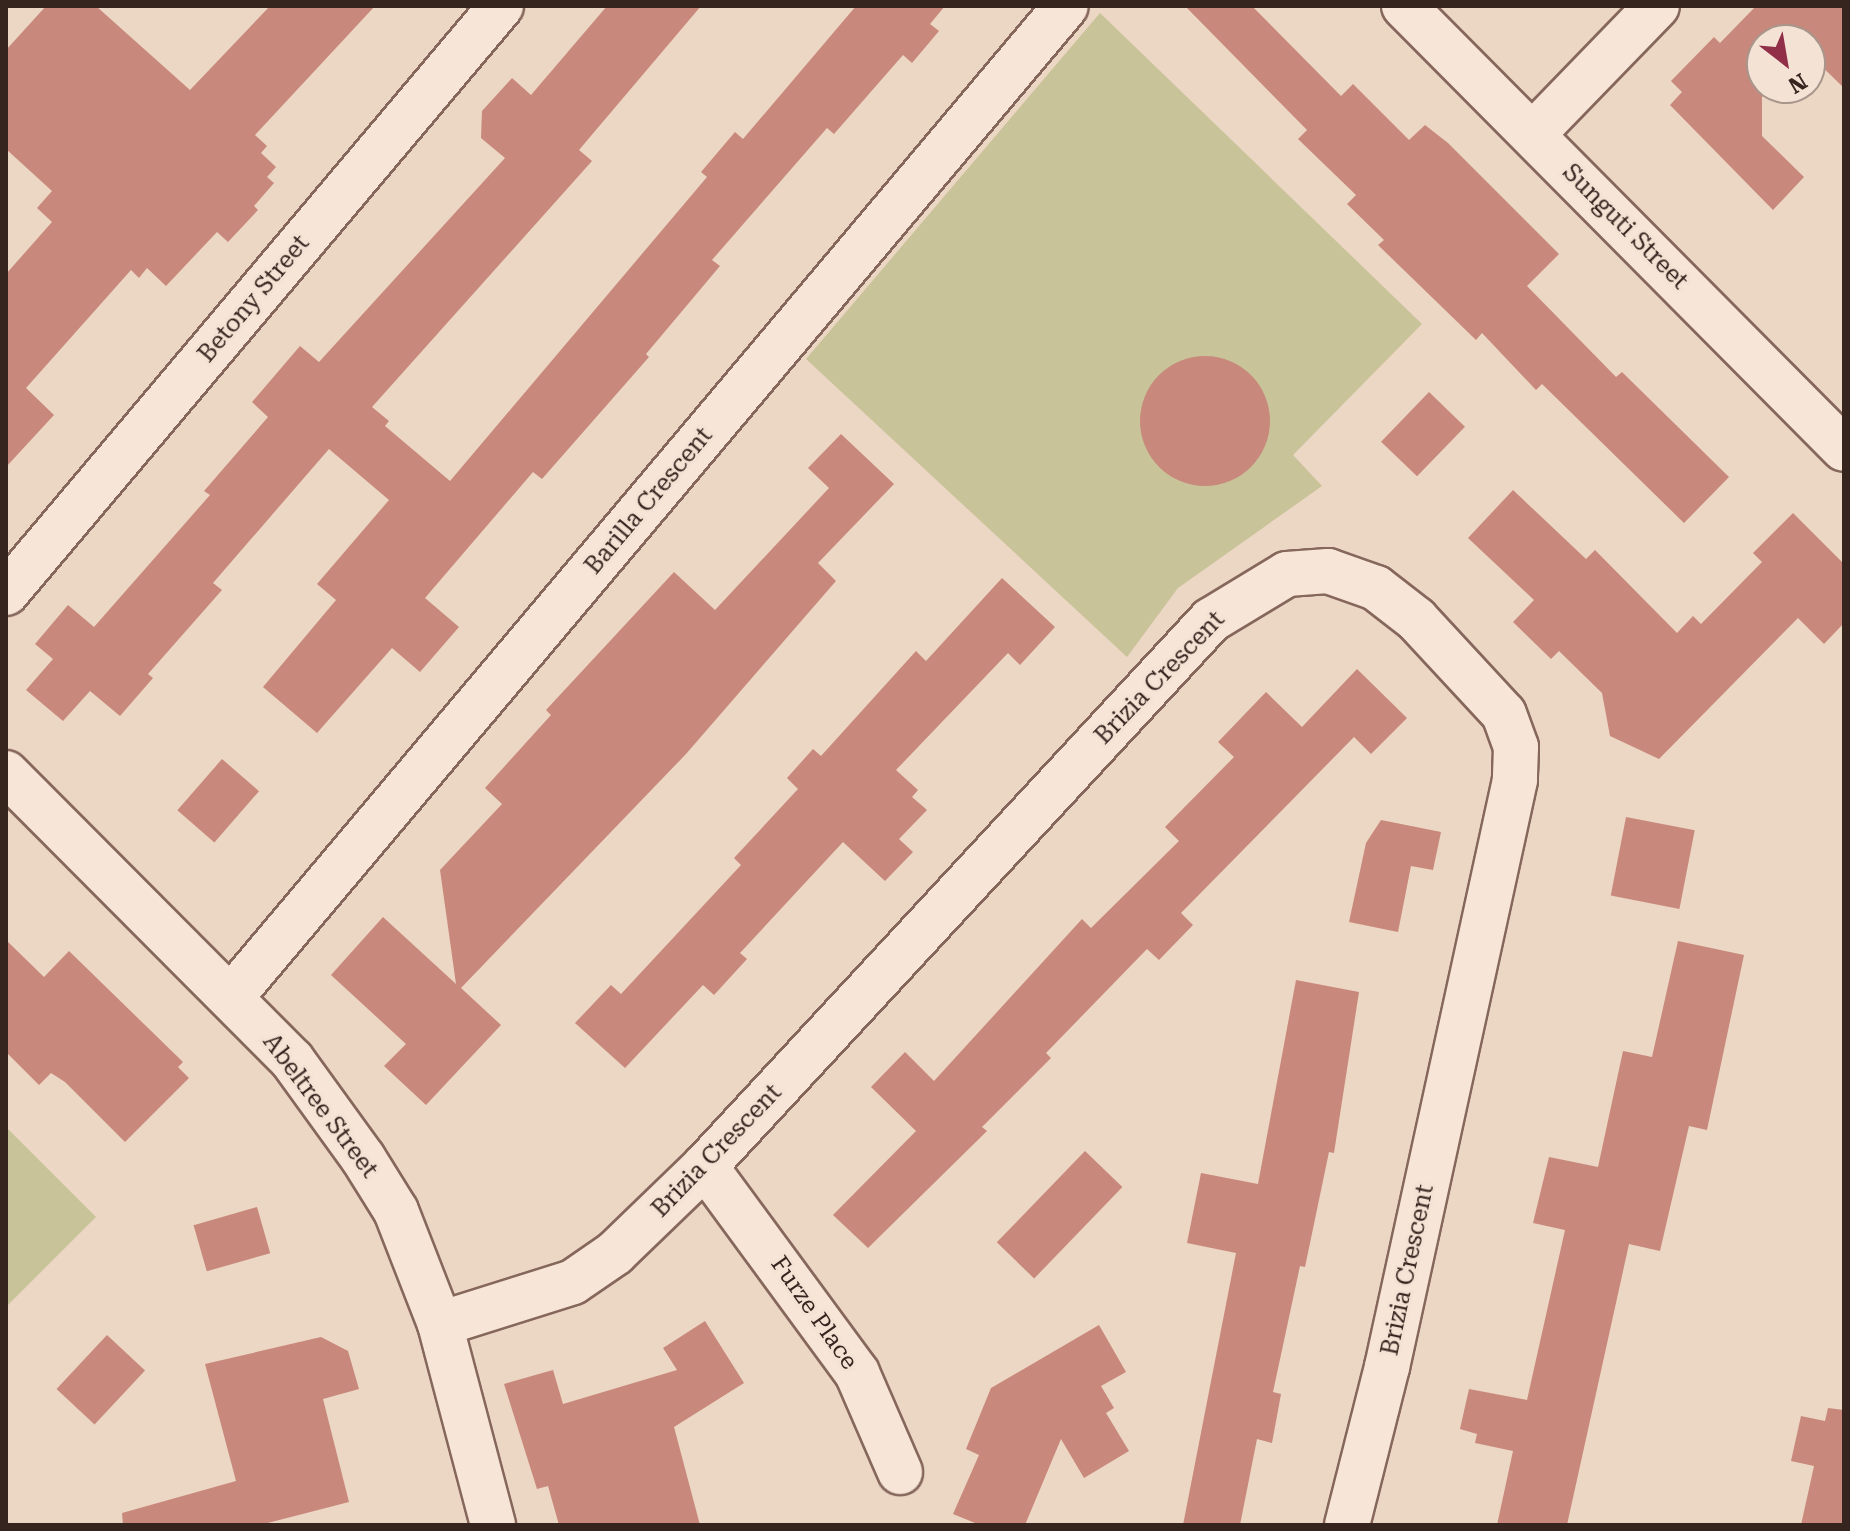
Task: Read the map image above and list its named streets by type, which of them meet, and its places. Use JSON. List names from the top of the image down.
{
  "streets": {
    "street": [
      "Sunguti Street",
      "Betony Street",
      "Barilla Crescent",
      "Brizia Crescent",
      "Abeltree Street",
      "Furze Place"
    ]
  },
  "crossings": [
    ["Barilla Crescent", "Abeltree Street"],
    ["Brizia Crescent", "Abeltree Street"],
    ["Brizia Crescent", "Furze Place"]
  ],
  "north": "bottom right"
}
